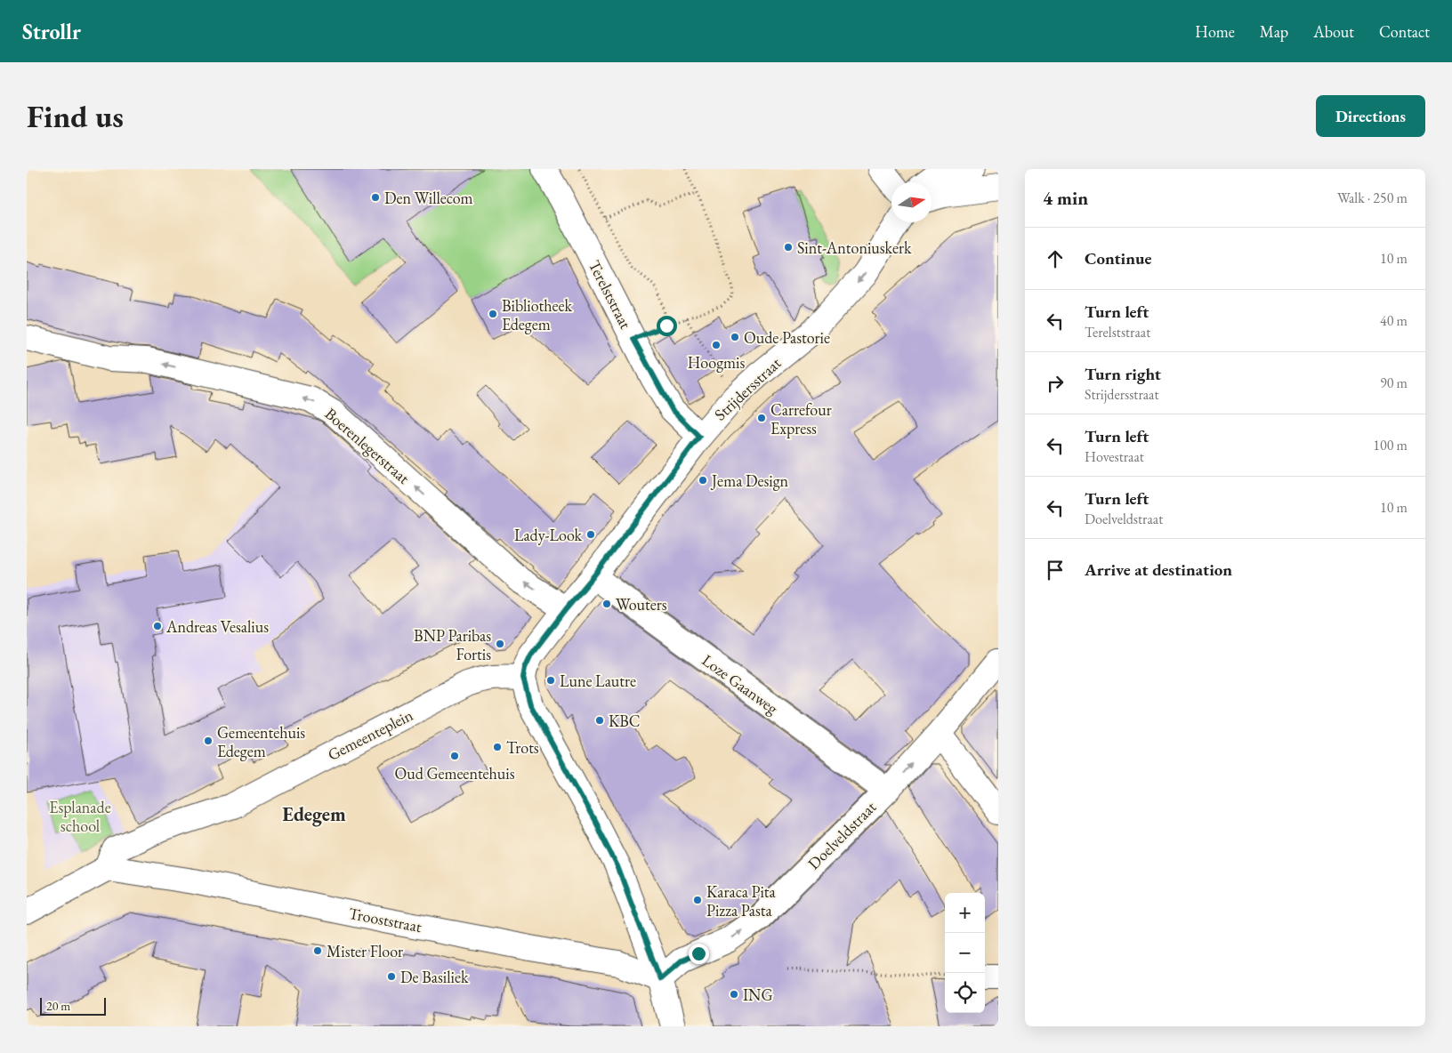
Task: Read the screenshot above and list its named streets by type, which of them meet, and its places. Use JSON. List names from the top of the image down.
{
  "streets": {
    "street": [
      "Terelststraat",
      "Strijdersstraat",
      "Boerenlegerstraat",
      "Loze Gaanweg",
      "Gemeenteplein",
      "Doelveldstraat",
      "Trooststraat"
    ]
  },
  "crossings": [
    ["Terelststraat", "Strijdersstraat"],
    ["Strijdersstraat", "Boerenlegerstraat"],
    ["Strijdersstraat", "Loze Gaanweg"],
    ["Strijdersstraat", "Gemeenteplein"],
    ["Loze Gaanweg", "Doelveldstraat"],
    ["Gemeenteplein", "Trooststraat"],
    ["Doelveldstraat", "Trooststraat"]
  ],
  "one_way": ["Strijdersstraat", "Boerenlegerstraat", "Doelveldstraat"],
  "districts": ["Edegem"],
  "parks": ["Esplanade school"],
  "places": [
    "Den Willecom",
    "Sint-Antoniuskerk",
    "Bibliotheek Edegem",
    "Oude Pastorie",
    "Hoogmis",
    "Carrefour Express",
    "Jema Design",
    "Lady-Look",
    "Wouters",
    "Andreas Vesalius",
    "BNP Paribas Fortis",
    "Lune Lautre",
    "KBC",
    "Gemeentehuis Edegem",
    "Trots",
    "Oud Gemeentehuis",
    "Karaca Pita Pizza Pasta",
    "Mister Floor",
    "De Basiliek",
    "ING"
  ],
  "scale_bar": "20 m",
  "north": "right",
  "page": {
    "header": "Strollr",
    "nav": [
      "Home",
      "Map",
      "About",
      "Contact"
    ],
    "buttons": "Directions",
    "title": "Find us",
    "heading": ["4 min", "Walk · 250 m"],
    "list": [
      ["Continue", "10 m"],
      ["Turn left", "Terelststraat", "40 m"],
      ["Turn right", "Strijdersstraat", "90 m"],
      ["Turn left", "Hovestraat", "100 m"],
      ["Turn left", "Doelveldstraat", "10 m"],
      "Arrive at destination"
    ],
    "map_buttons": ["+", "−"],
    "scale": "20 m"
  }
}
